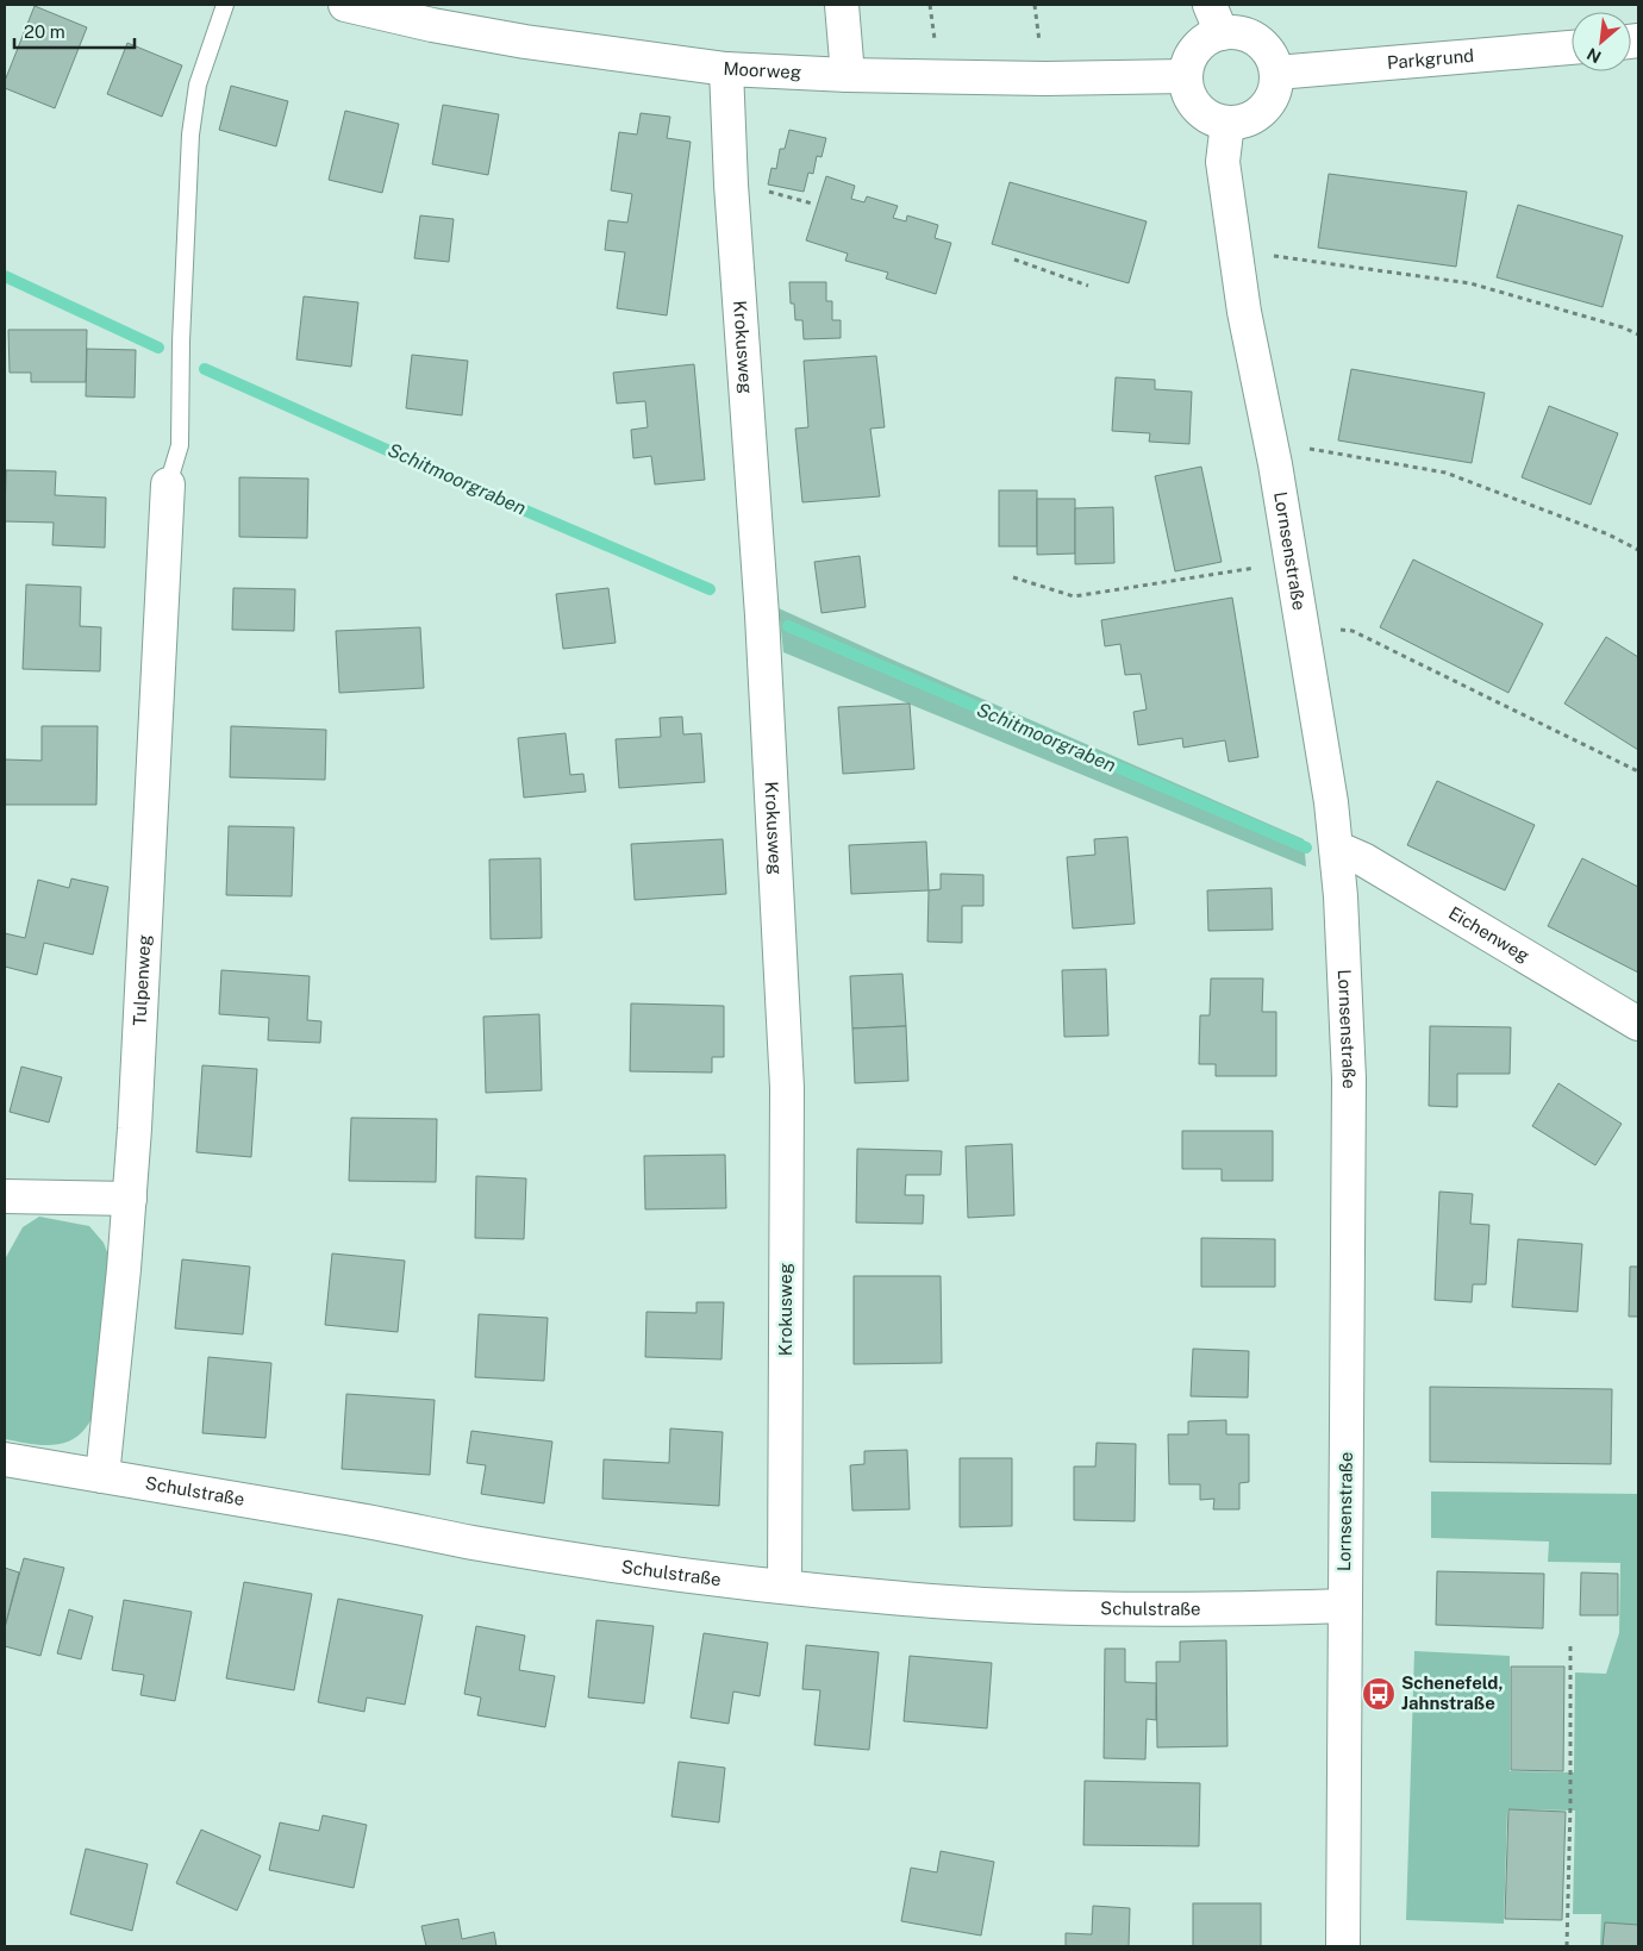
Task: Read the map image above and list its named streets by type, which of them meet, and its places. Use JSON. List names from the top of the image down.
{
  "streets": {
    "street": [
      "Parkgrund",
      "Moorweg",
      "Krokusweg",
      "Lornsenstraße",
      "Eichenweg",
      "Tulpenweg",
      "Schulstraße"
    ]
  },
  "crossings": [
    ["Parkgrund", "Moorweg"],
    ["Parkgrund", "Lornsenstraße"],
    ["Moorweg", "Krokusweg"],
    ["Moorweg", "Lornsenstraße"],
    ["Krokusweg", "Schulstraße"],
    ["Lornsenstraße", "Eichenweg"],
    ["Lornsenstraße", "Schulstraße"],
    ["Tulpenweg", "Schulstraße"]
  ],
  "water": ["Schitmoorgraben"],
  "places": {
    "bus stop": ["Schenefeld, Jahnstraße"]
  },
  "scale_bar": "20 m",
  "north": "bottom left"
}
